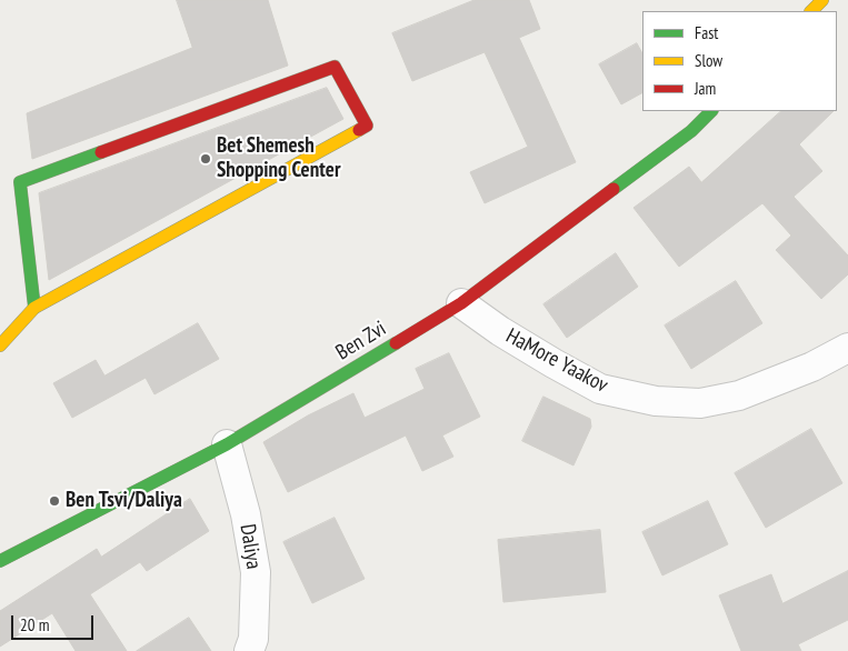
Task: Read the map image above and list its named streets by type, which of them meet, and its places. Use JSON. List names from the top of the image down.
{
  "streets": {
    "street": ["Ben Zvi", "HaMore Yaakov", "Daliya"]
  },
  "crossings": [
    ["Ben Zvi", "HaMore Yaakov"],
    ["Ben Zvi", "Daliya"]
  ],
  "places": ["Bet Shemesh Shopping Center", "Ben Tsvi/Daliya"],
  "legend": ["Fast", "Slow", "Jam"],
  "scale_bar": "20 m"
}
